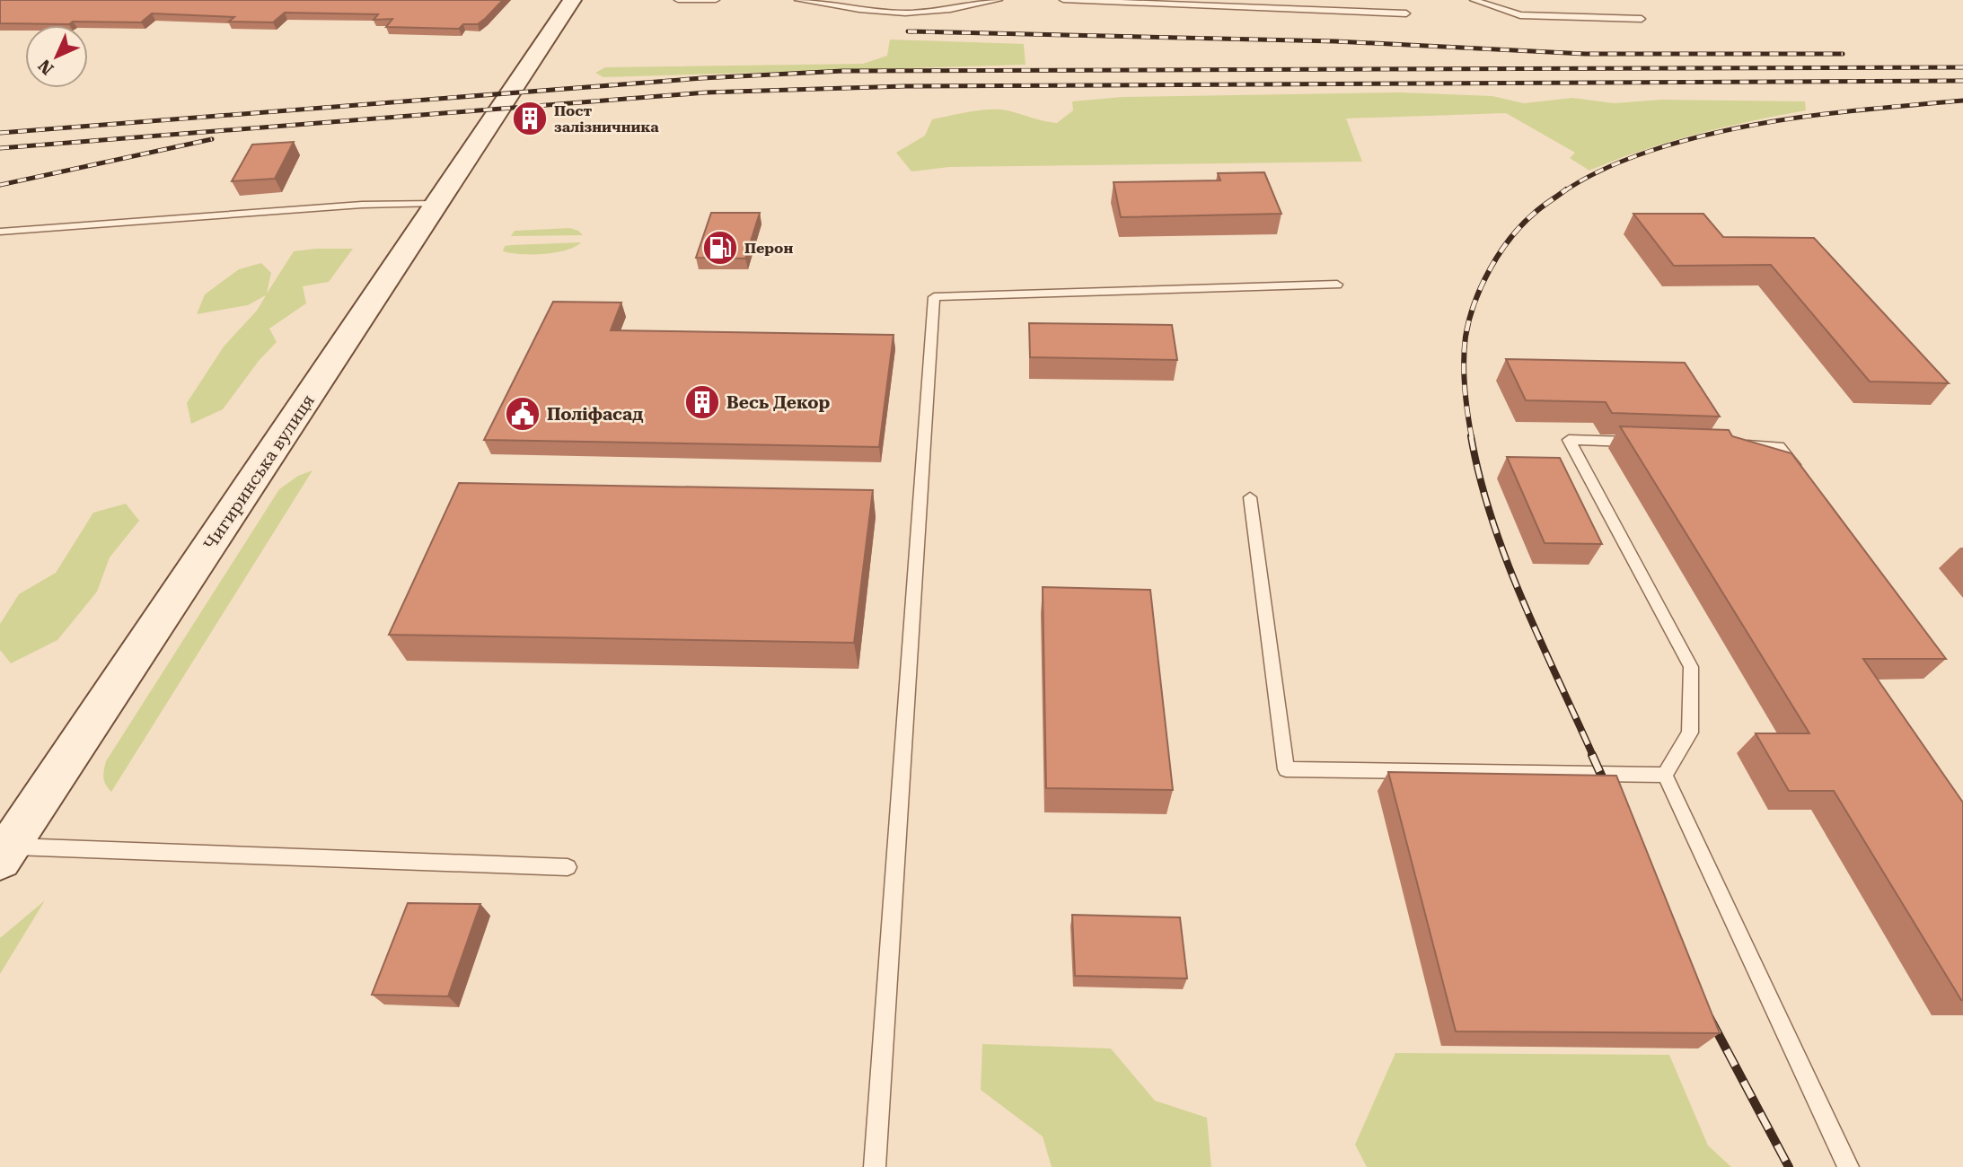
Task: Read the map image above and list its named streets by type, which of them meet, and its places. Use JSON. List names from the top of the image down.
{
  "streets": {
    "main road": ["Чигиринська вулиця"]
  },
  "places": {
    "building": ["Пост залізничника", "Весь Декор"],
    "fuel station": ["Перон"],
    "public building": ["Поліфасад"]
  },
  "north": "bottom left"
}
